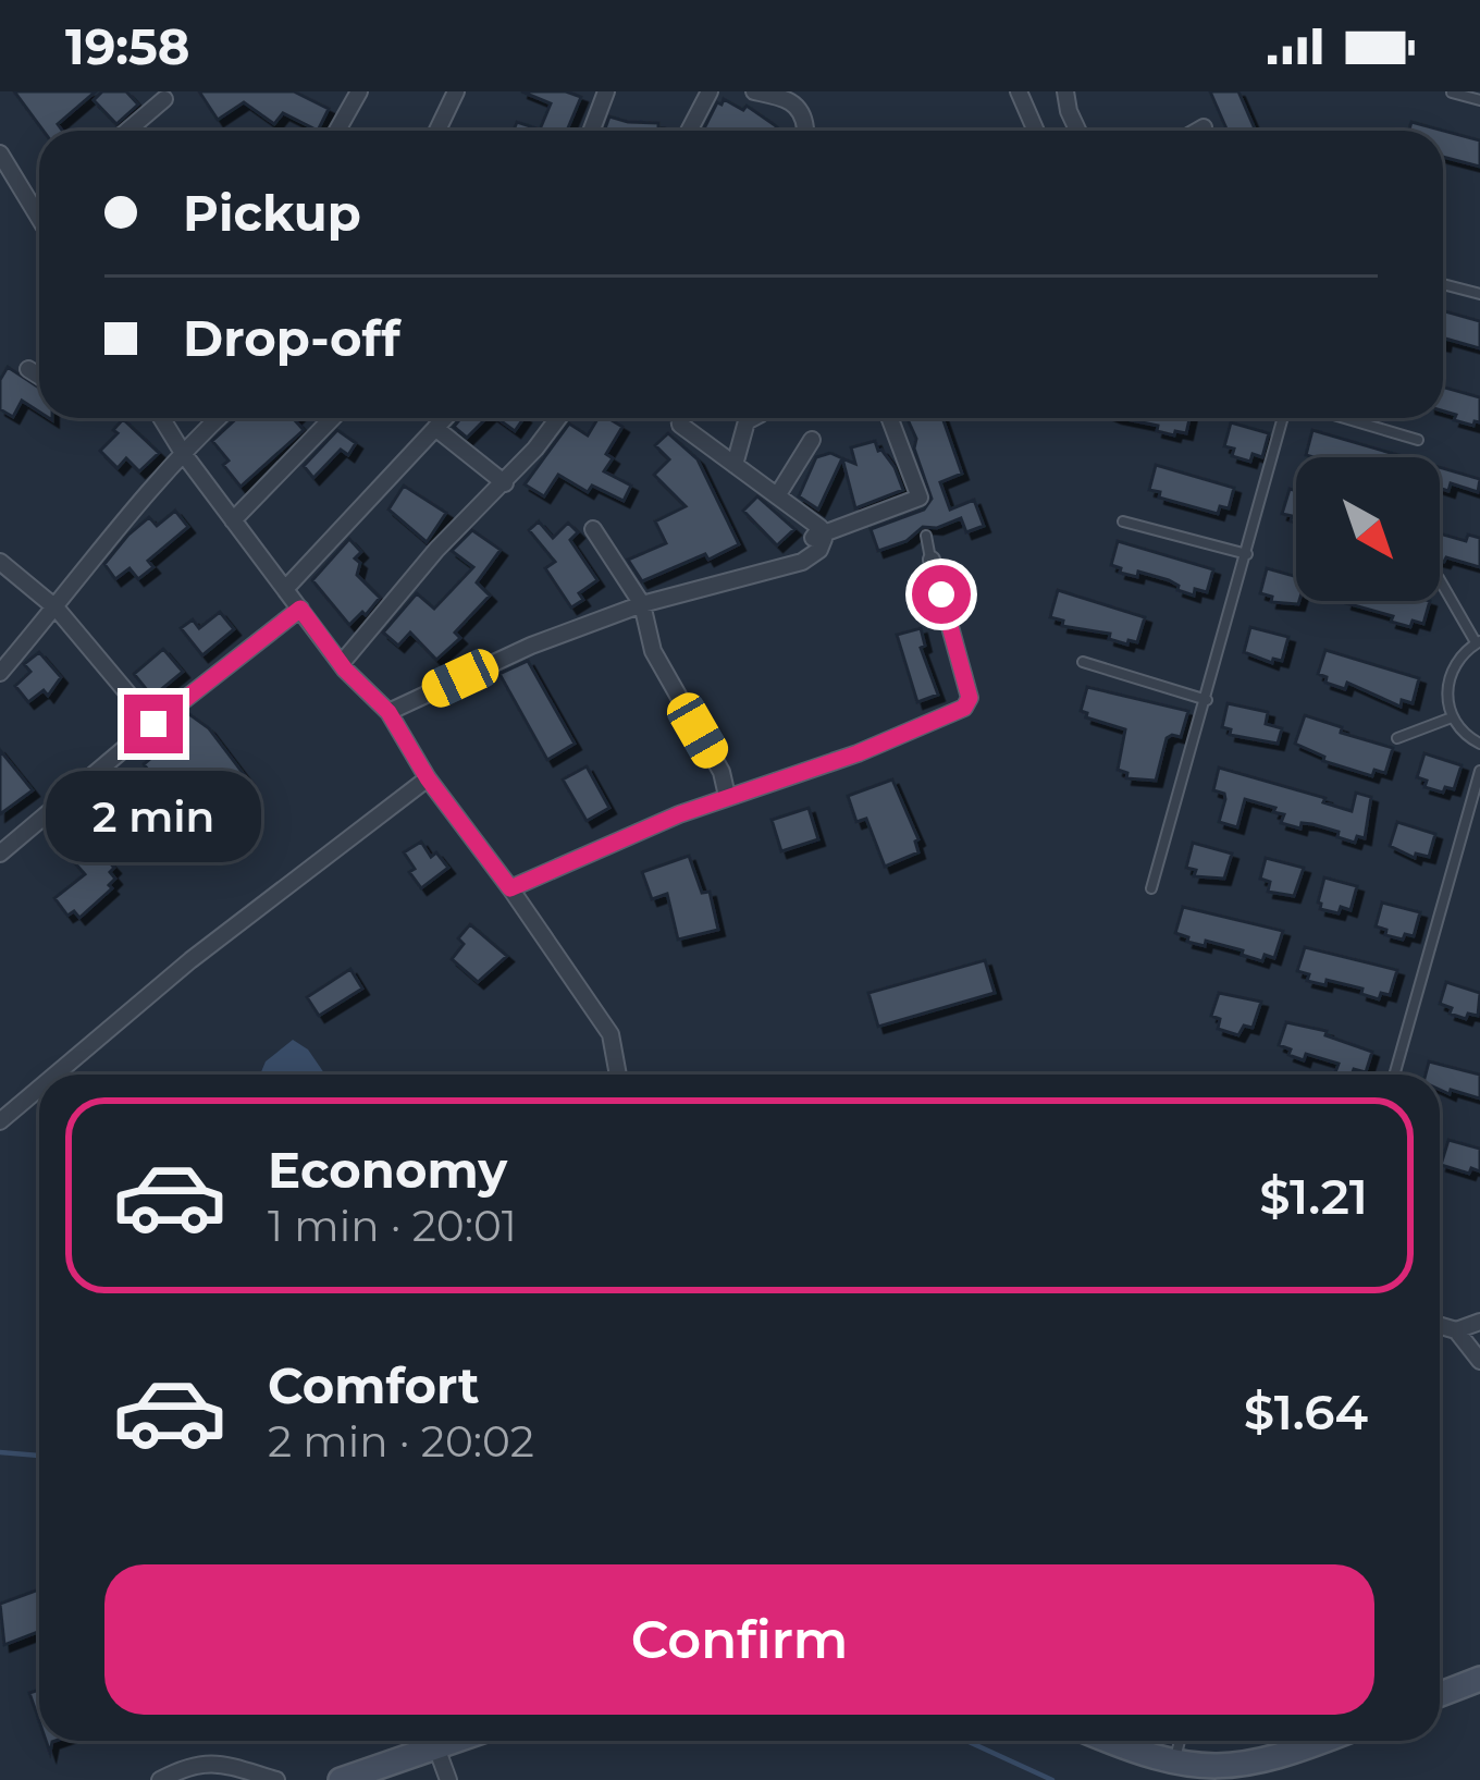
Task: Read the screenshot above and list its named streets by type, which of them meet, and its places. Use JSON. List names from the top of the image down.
{
  "north": "bottom right",
  "page": {
    "status": "19:58",
    "banner": ["Pickup", "Drop-off"],
    "bubble": "2 min",
    "list": [
      {
        "name": "Economy",
        "note": "1 min · 20:01",
        "value": "$1.21"
      },
      {
        "name": "Comfort",
        "note": "2 min · 20:02",
        "value": "$1.64"
      }
    ],
    "buttons": "Confirm"
  }
}
